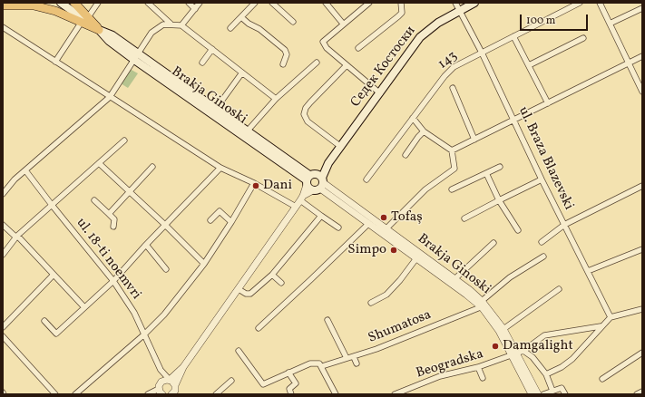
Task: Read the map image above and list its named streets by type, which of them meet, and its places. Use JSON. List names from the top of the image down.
{
  "streets": {
    "main road": ["Седек Костоски", "Brakja Ginoski"],
    "street": [
      "143",
      "ul. Braza Blazevski",
      "ul. 18-ti noemvri",
      "Shumatosa",
      "Beogradska"
    ]
  },
  "crossings": [
    ["143", "ul. Braza Blazevski"],
    ["Седек Костоски", "ul. Braza Blazevski"],
    ["Brakja Ginoski", "Shumatosa"],
    ["Brakja Ginoski", "Beogradska"]
  ],
  "places": [
    "Dani",
    "Tofaş",
    "Simpo",
    "Damgalight"
  ],
  "scale_bar": "100 m"
}
